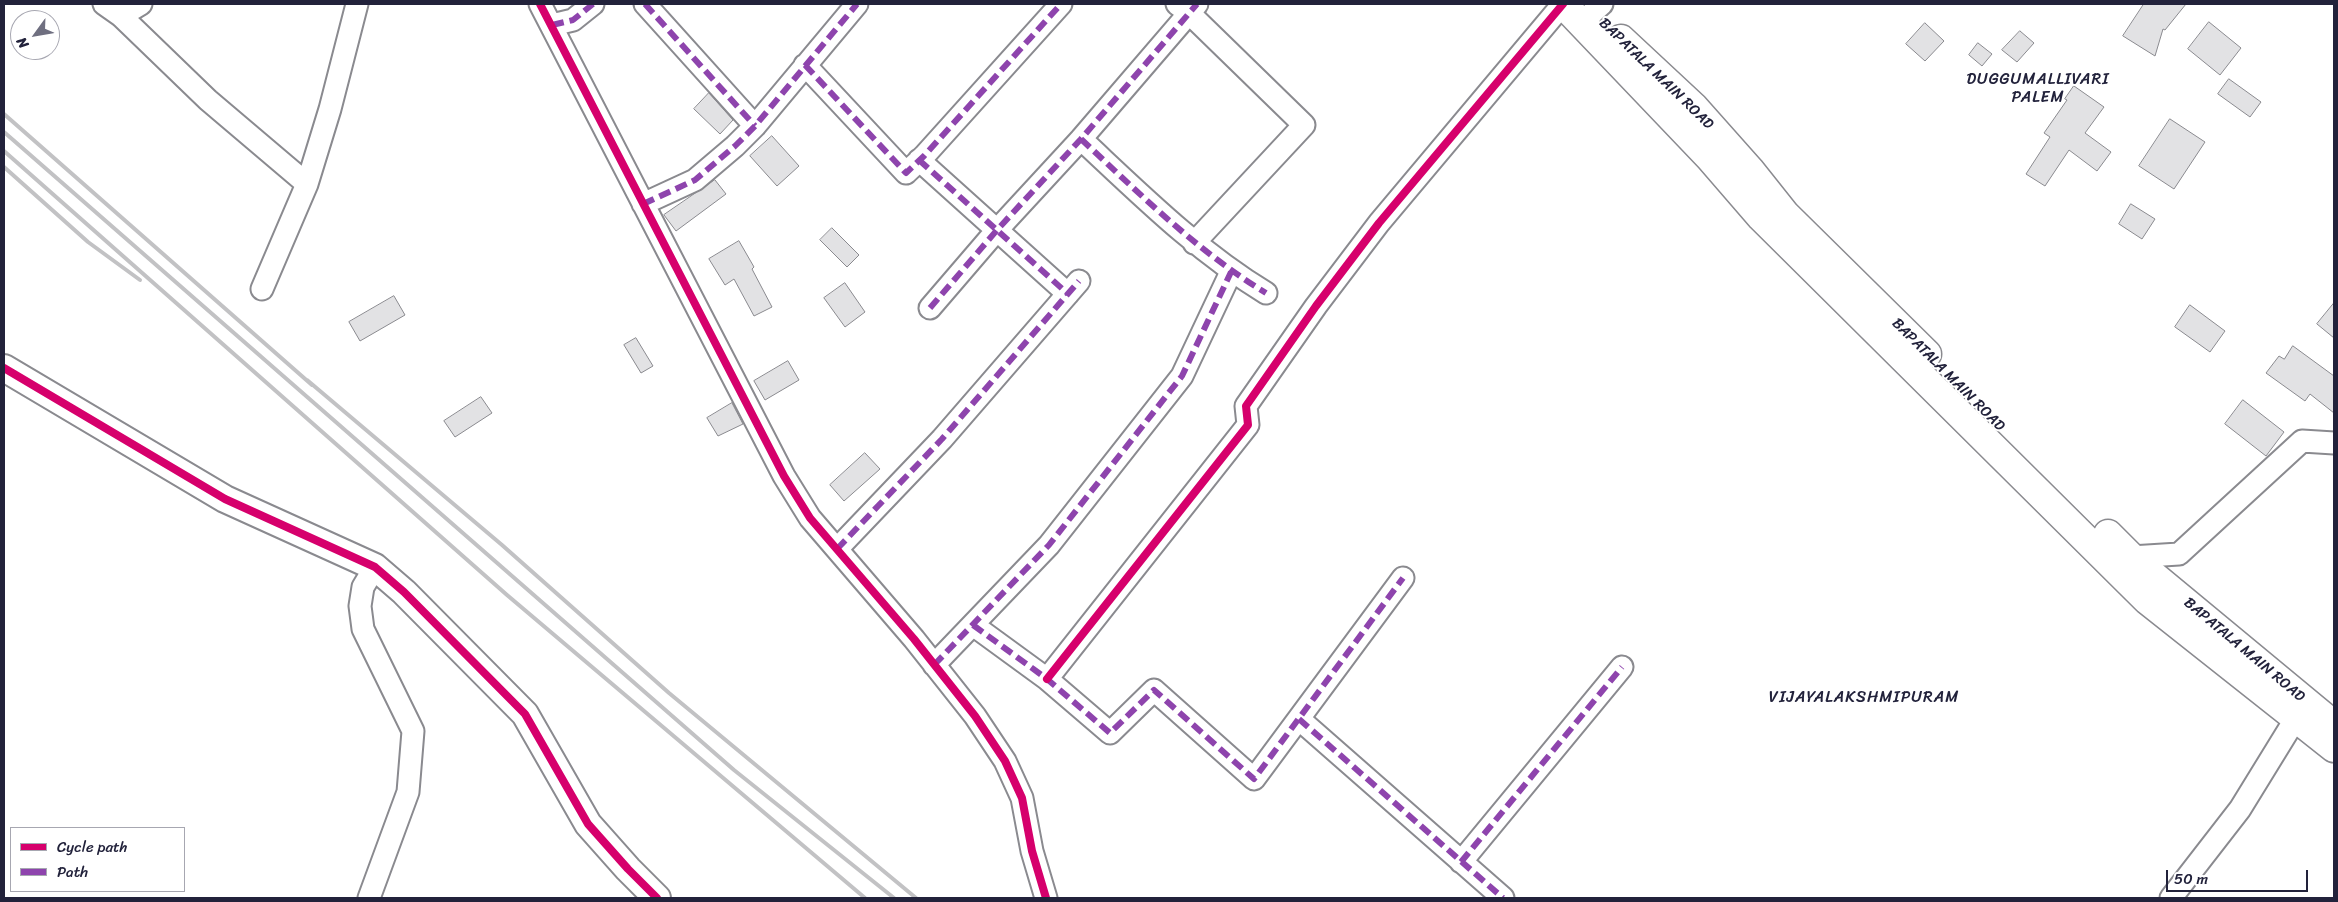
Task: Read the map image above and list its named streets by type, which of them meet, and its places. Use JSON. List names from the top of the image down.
{
  "streets": {
    "main road": ["BAPATALA MAIN ROAD"]
  },
  "districts": ["DUGGUMALLIVARI PALEM", "VIJAYALAKSHMIPURAM"],
  "legend": ["Cycle path", "Path"],
  "scale_bar": "50 m",
  "north": "bottom left"
}
